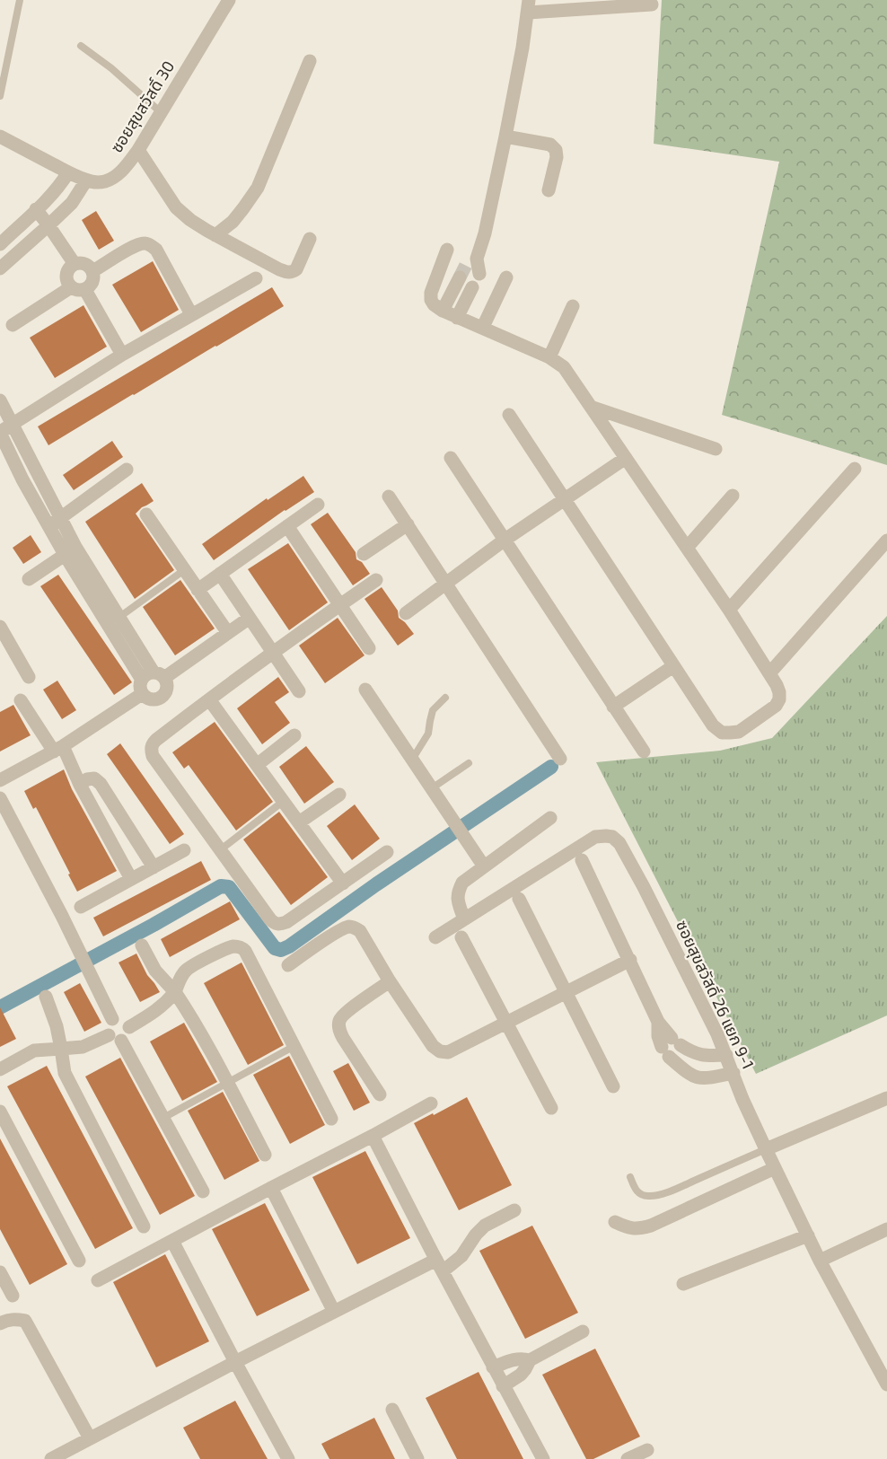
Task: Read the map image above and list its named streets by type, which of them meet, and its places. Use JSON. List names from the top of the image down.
{
  "streets": {
    "street": ["ซอยสุขสวัสดิ์ 30", "ซอยสุขสวัสดิ์ 26 แยก 9-1"]
  }
}
